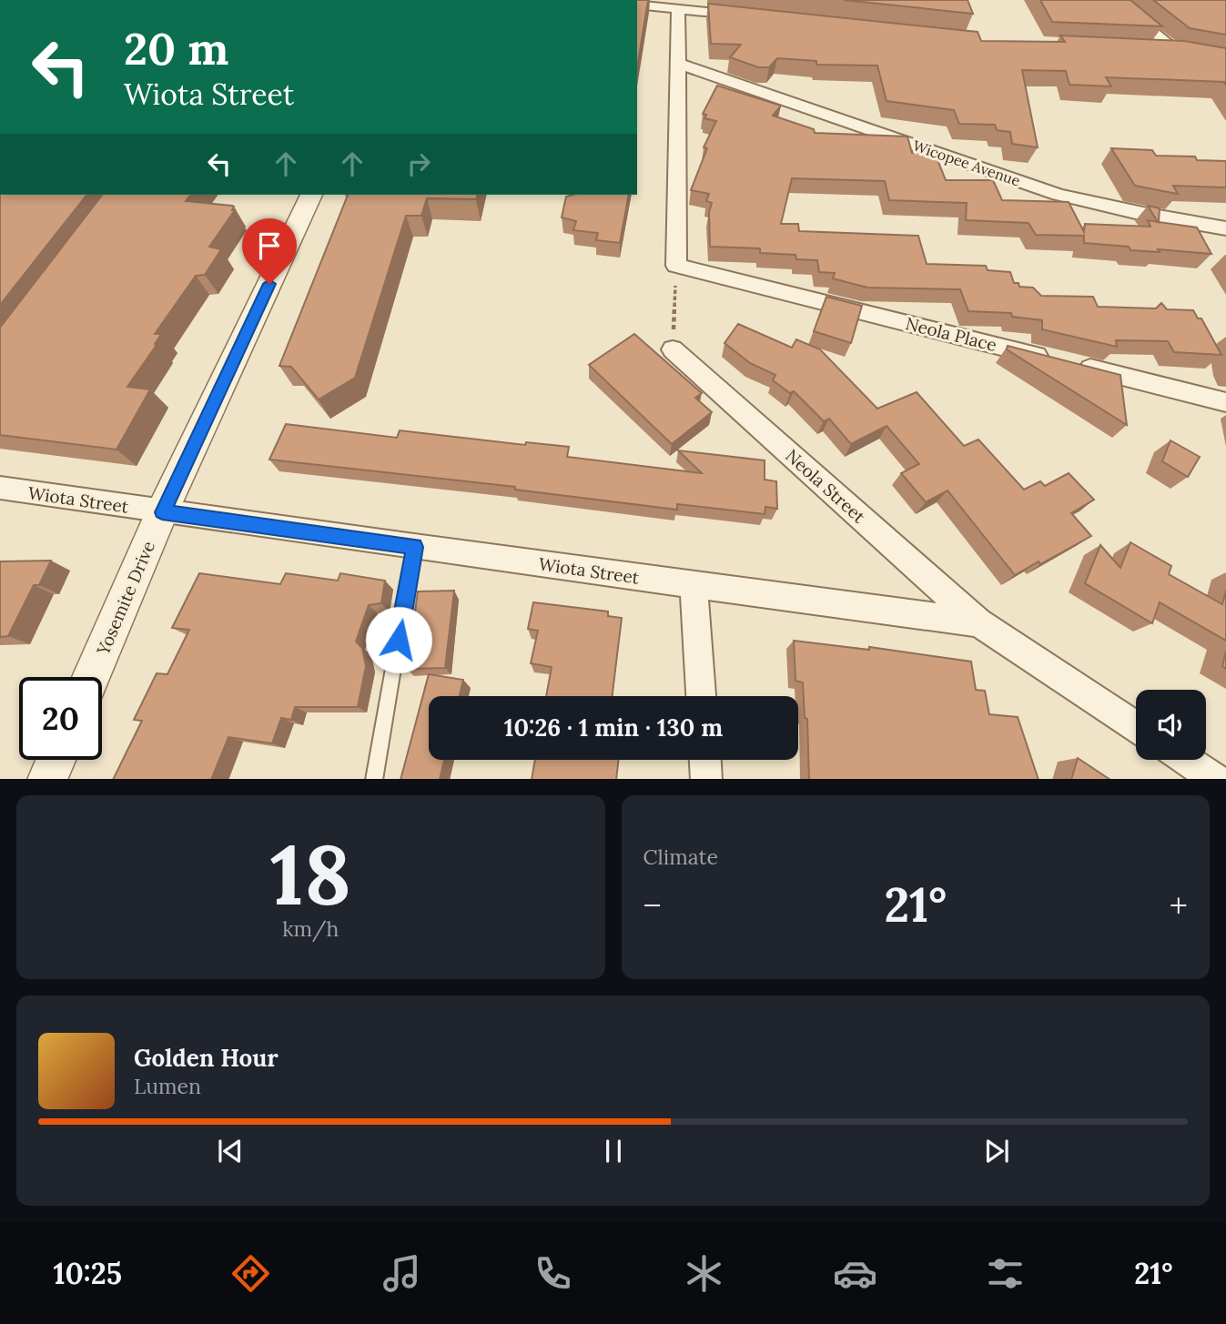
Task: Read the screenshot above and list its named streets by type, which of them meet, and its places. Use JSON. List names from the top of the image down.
{
  "streets": {
    "street": [
      "Wicopee Avenue",
      "Neola Place",
      "Neola Street",
      "Wiota Street",
      "Yosemite Drive"
    ]
  },
  "crossings": [
    ["Neola Street", "Wiota Street"],
    ["Wiota Street", "Yosemite Drive"]
  ],
  "page": {
    "turn": ["20 m", "Wiota Street"],
    "limit": "20",
    "trip": "10:26 · 1 min · 130 m",
    "tile": [
      ["18", "km/h"],
      "Climate"
    ],
    "heat": ["−", "21°", "+"],
    "song": ["Golden Hour", "Lumen"],
    "tabs": ["10:25", "21°"]
  }
}
